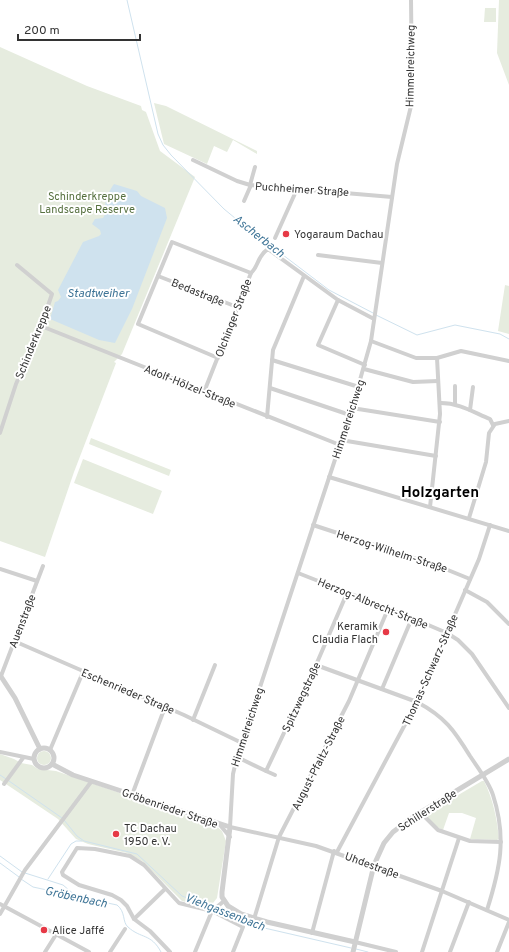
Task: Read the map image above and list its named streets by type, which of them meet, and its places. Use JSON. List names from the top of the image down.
{
  "streets": {
    "street": [
      "Himmelreichweg",
      "Puchheimer Straße",
      "Bedastraße",
      "Olchinger Straße",
      "Schinderkreppe",
      "Adolf-Hölzel-Straße",
      "Herzog-Wilhelm-Straße",
      "Herzog-Albrecht-Straße",
      "Auenstraße",
      "Thomas-Schwarz-Straße",
      "Eschenrieder Straße",
      "Spitzwegstraße",
      "August-Pfaltz-Straße",
      "Gröbenrieder Straße",
      "Schillerstraße",
      "Uhdestraße"
    ]
  },
  "crossings": [
    ["Himmelreichweg", "Puchheimer Straße"],
    ["Himmelreichweg", "Adolf-Hölzel-Straße"],
    ["Himmelreichweg", "Herzog-Wilhelm-Straße"],
    ["Himmelreichweg", "Herzog-Albrecht-Straße"],
    ["Himmelreichweg", "Eschenrieder Straße"],
    ["Himmelreichweg", "Gröbenrieder Straße"],
    ["Himmelreichweg", "Uhdestraße"],
    ["Bedastraße", "Olchinger Straße"],
    ["Olchinger Straße", "Adolf-Hölzel-Straße"],
    ["Schinderkreppe", "Adolf-Hölzel-Straße"],
    ["Herzog-Wilhelm-Straße", "Thomas-Schwarz-Straße"],
    ["Herzog-Albrecht-Straße", "Thomas-Schwarz-Straße"],
    ["Herzog-Albrecht-Straße", "Spitzwegstraße"],
    ["Herzog-Albrecht-Straße", "August-Pfaltz-Straße"],
    ["Auenstraße", "Eschenrieder Straße"],
    ["Thomas-Schwarz-Straße", "Uhdestraße"],
    ["August-Pfaltz-Straße", "Uhdestraße"],
    ["Gröbenrieder Straße", "Uhdestraße"],
    ["Schillerstraße", "Uhdestraße"]
  ],
  "districts": ["Holzgarten"],
  "water": [
    "Ascherbach",
    "Stadtweiher",
    "Gröbenbach",
    "Viehgassenbach"
  ],
  "parks": ["Schinderkreppe Landscape Reserve"],
  "places": [
    "Yogaraum Dachau",
    "Keramik Claudia Flach",
    "TC Dachau 1950 e. V.",
    "Alice Jaffé"
  ],
  "scale_bar": "200 m"
}
